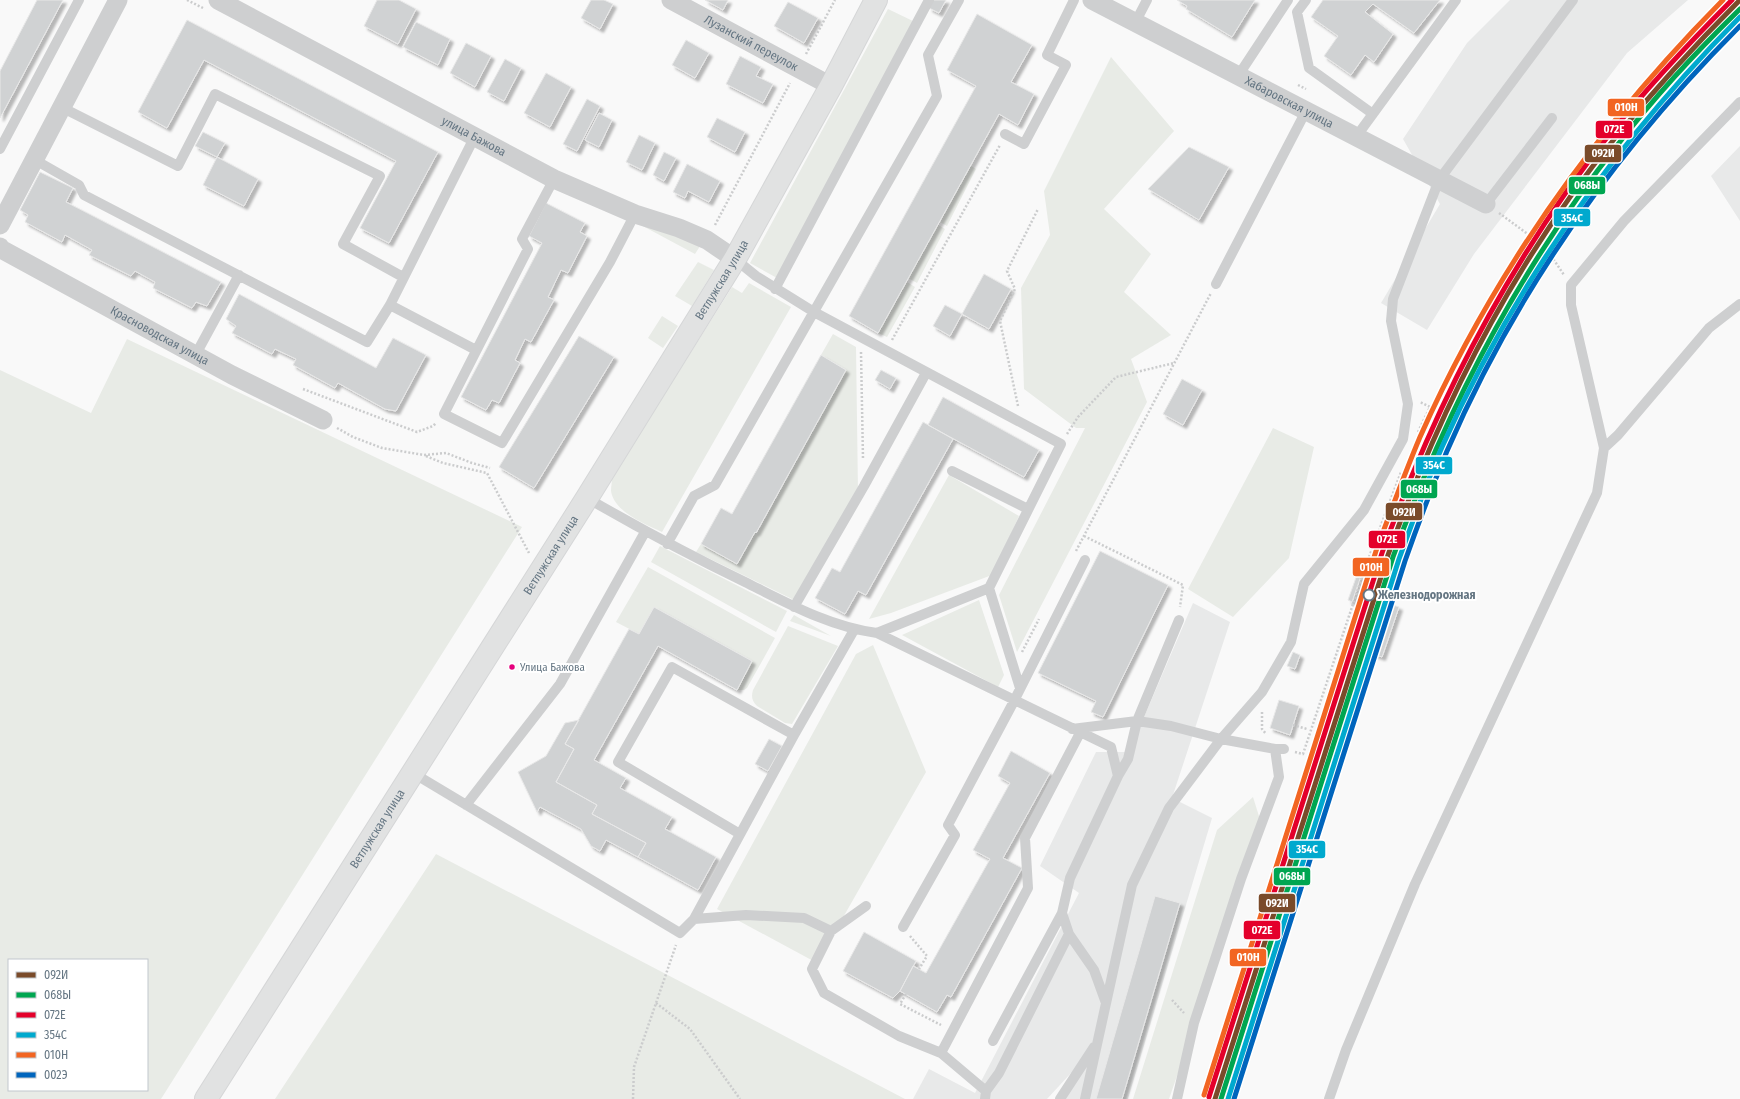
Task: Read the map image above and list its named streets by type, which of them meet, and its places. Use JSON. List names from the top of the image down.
{
  "streets": {
    "main road": ["Ветлужская улица"],
    "street": [
      "Лузанский переулок",
      "Хабаровская улица",
      "улица Бажова",
      "Красноводская улица"
    ]
  },
  "crossings": [
    ["Лузанский переулок", "Ветлужская улица"],
    ["улица Бажова", "Ветлужская улица"]
  ],
  "places": ["Железнодорожная", "Улица Бажова"],
  "lines": [
    "transit line 092И",
    "transit line 072Е",
    "transit line 010Н",
    "transit line 068Ы",
    "transit line 354С",
    "transit line 002Э"
  ],
  "legend": [
    "092И",
    "068Ы",
    "072Е",
    "354С",
    "010Н",
    "002Э"
  ]
}
